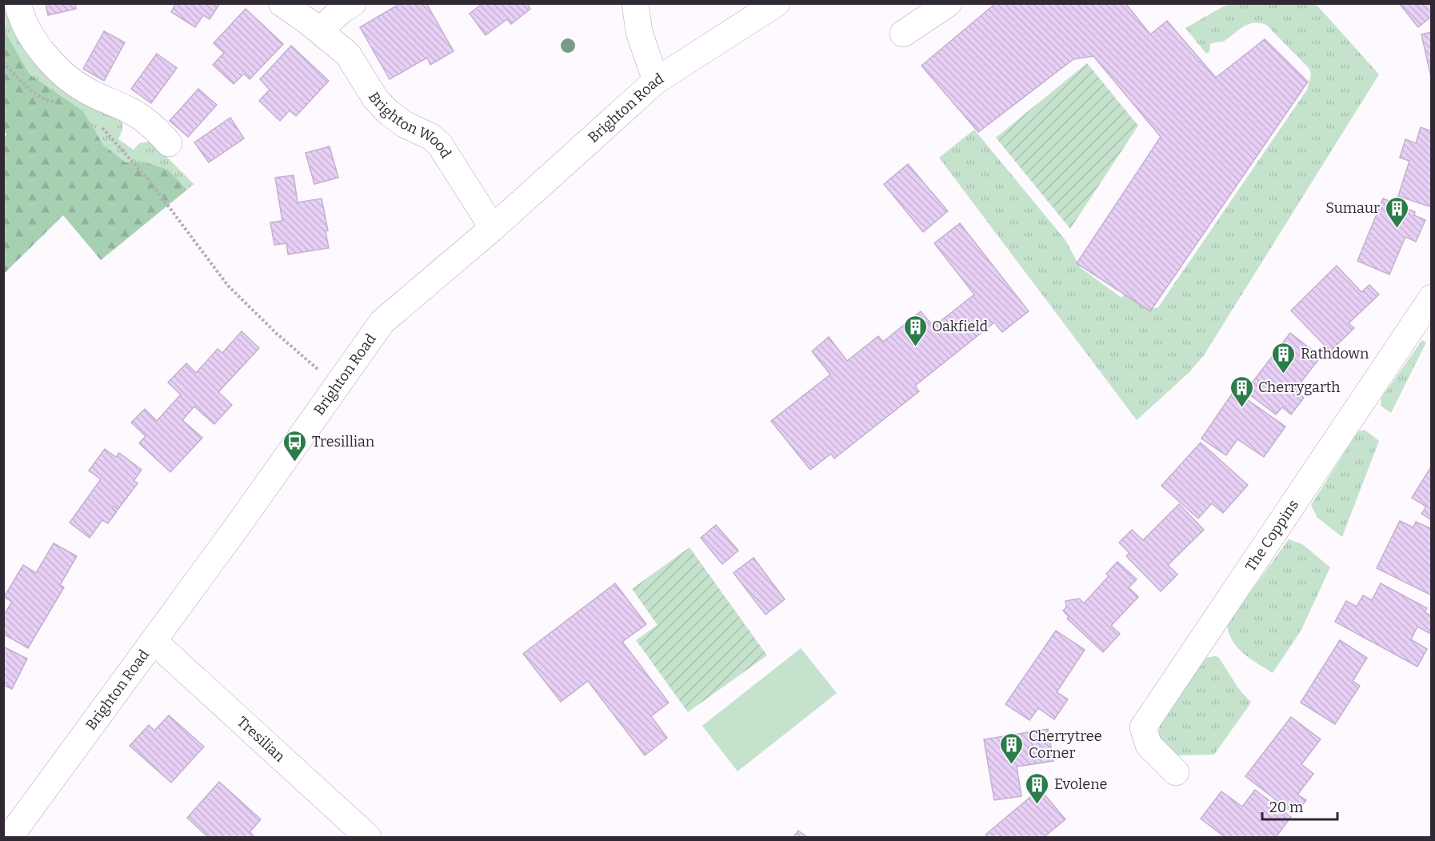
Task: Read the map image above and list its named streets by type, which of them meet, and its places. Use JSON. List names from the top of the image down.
{
  "streets": {
    "street": [
      "Brighton Road",
      "Brighton Wood",
      "The Coppins",
      "Tresilian"
    ]
  },
  "crossings": [
    ["Brighton Road", "Brighton Wood"],
    ["Brighton Road", "Tresilian"]
  ],
  "places": {
    "building": [
      "Sumaur",
      "Oakfield",
      "Rathdown",
      "Cherrygarth",
      "Cherrytree Corner",
      "Evolene"
    ],
    "bus stop": ["Tresillian"]
  },
  "scale_bar": "20 m"
}
